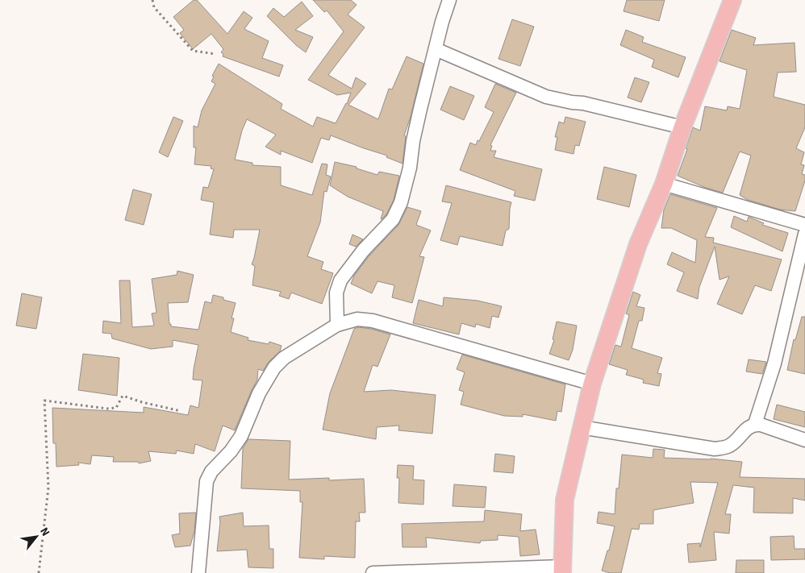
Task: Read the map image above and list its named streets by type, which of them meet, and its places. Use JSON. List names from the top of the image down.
{
  "north": "top right"
}
